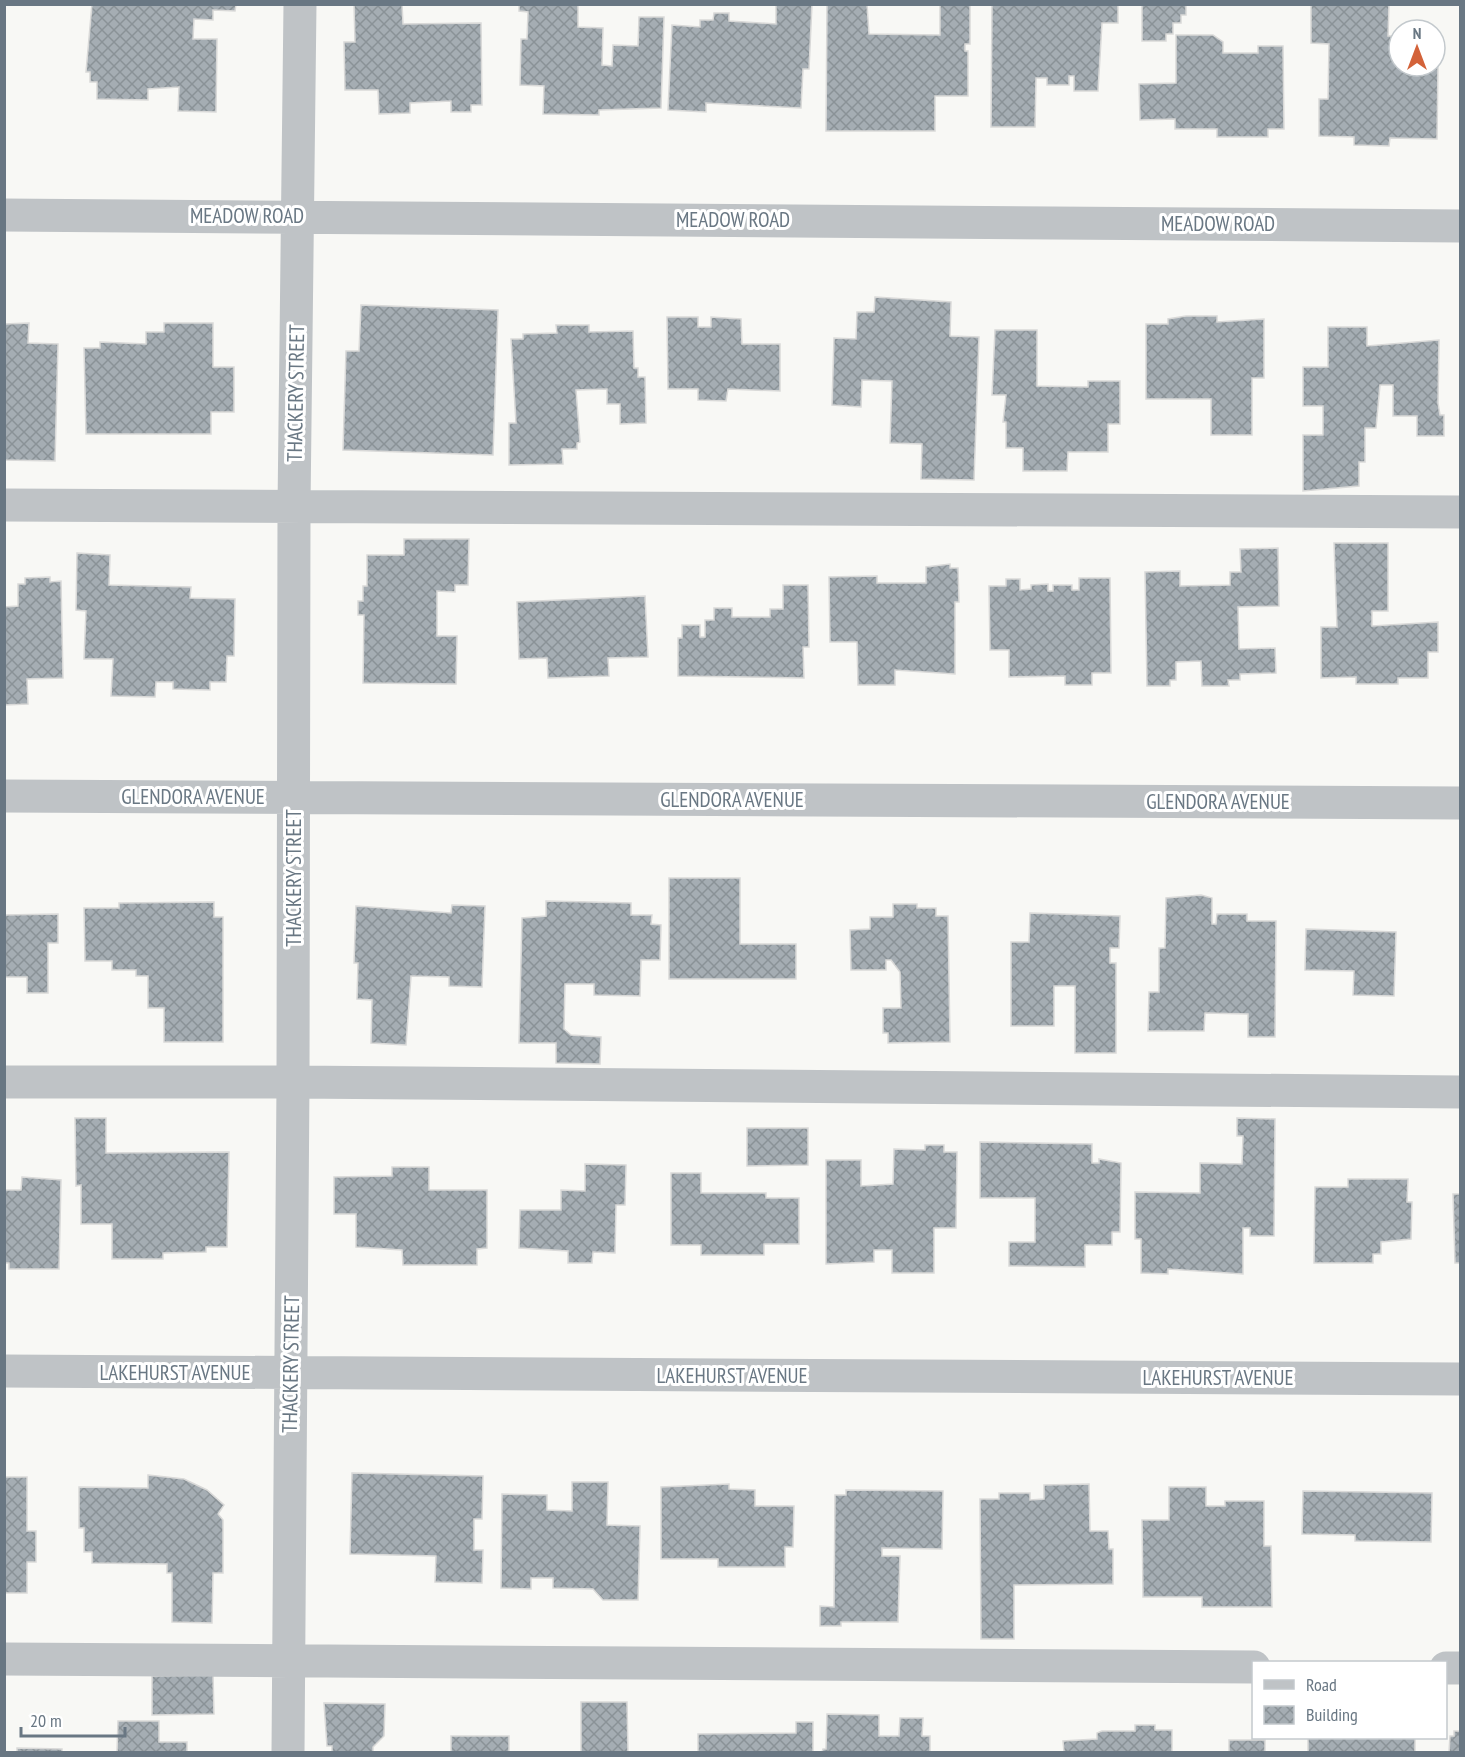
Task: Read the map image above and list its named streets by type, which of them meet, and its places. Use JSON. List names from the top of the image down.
{
  "streets": {
    "street": [
      "MEADOW ROAD",
      "THACKERY STREET",
      "GLENDORA AVENUE",
      "LAKEHURST AVENUE"
    ]
  },
  "crossings": [
    ["MEADOW ROAD", "THACKERY STREET"],
    ["THACKERY STREET", "GLENDORA AVENUE"],
    ["THACKERY STREET", "LAKEHURST AVENUE"]
  ],
  "legend": ["Road", "Building"],
  "scale_bar": "20 m",
  "north": "top"
}
